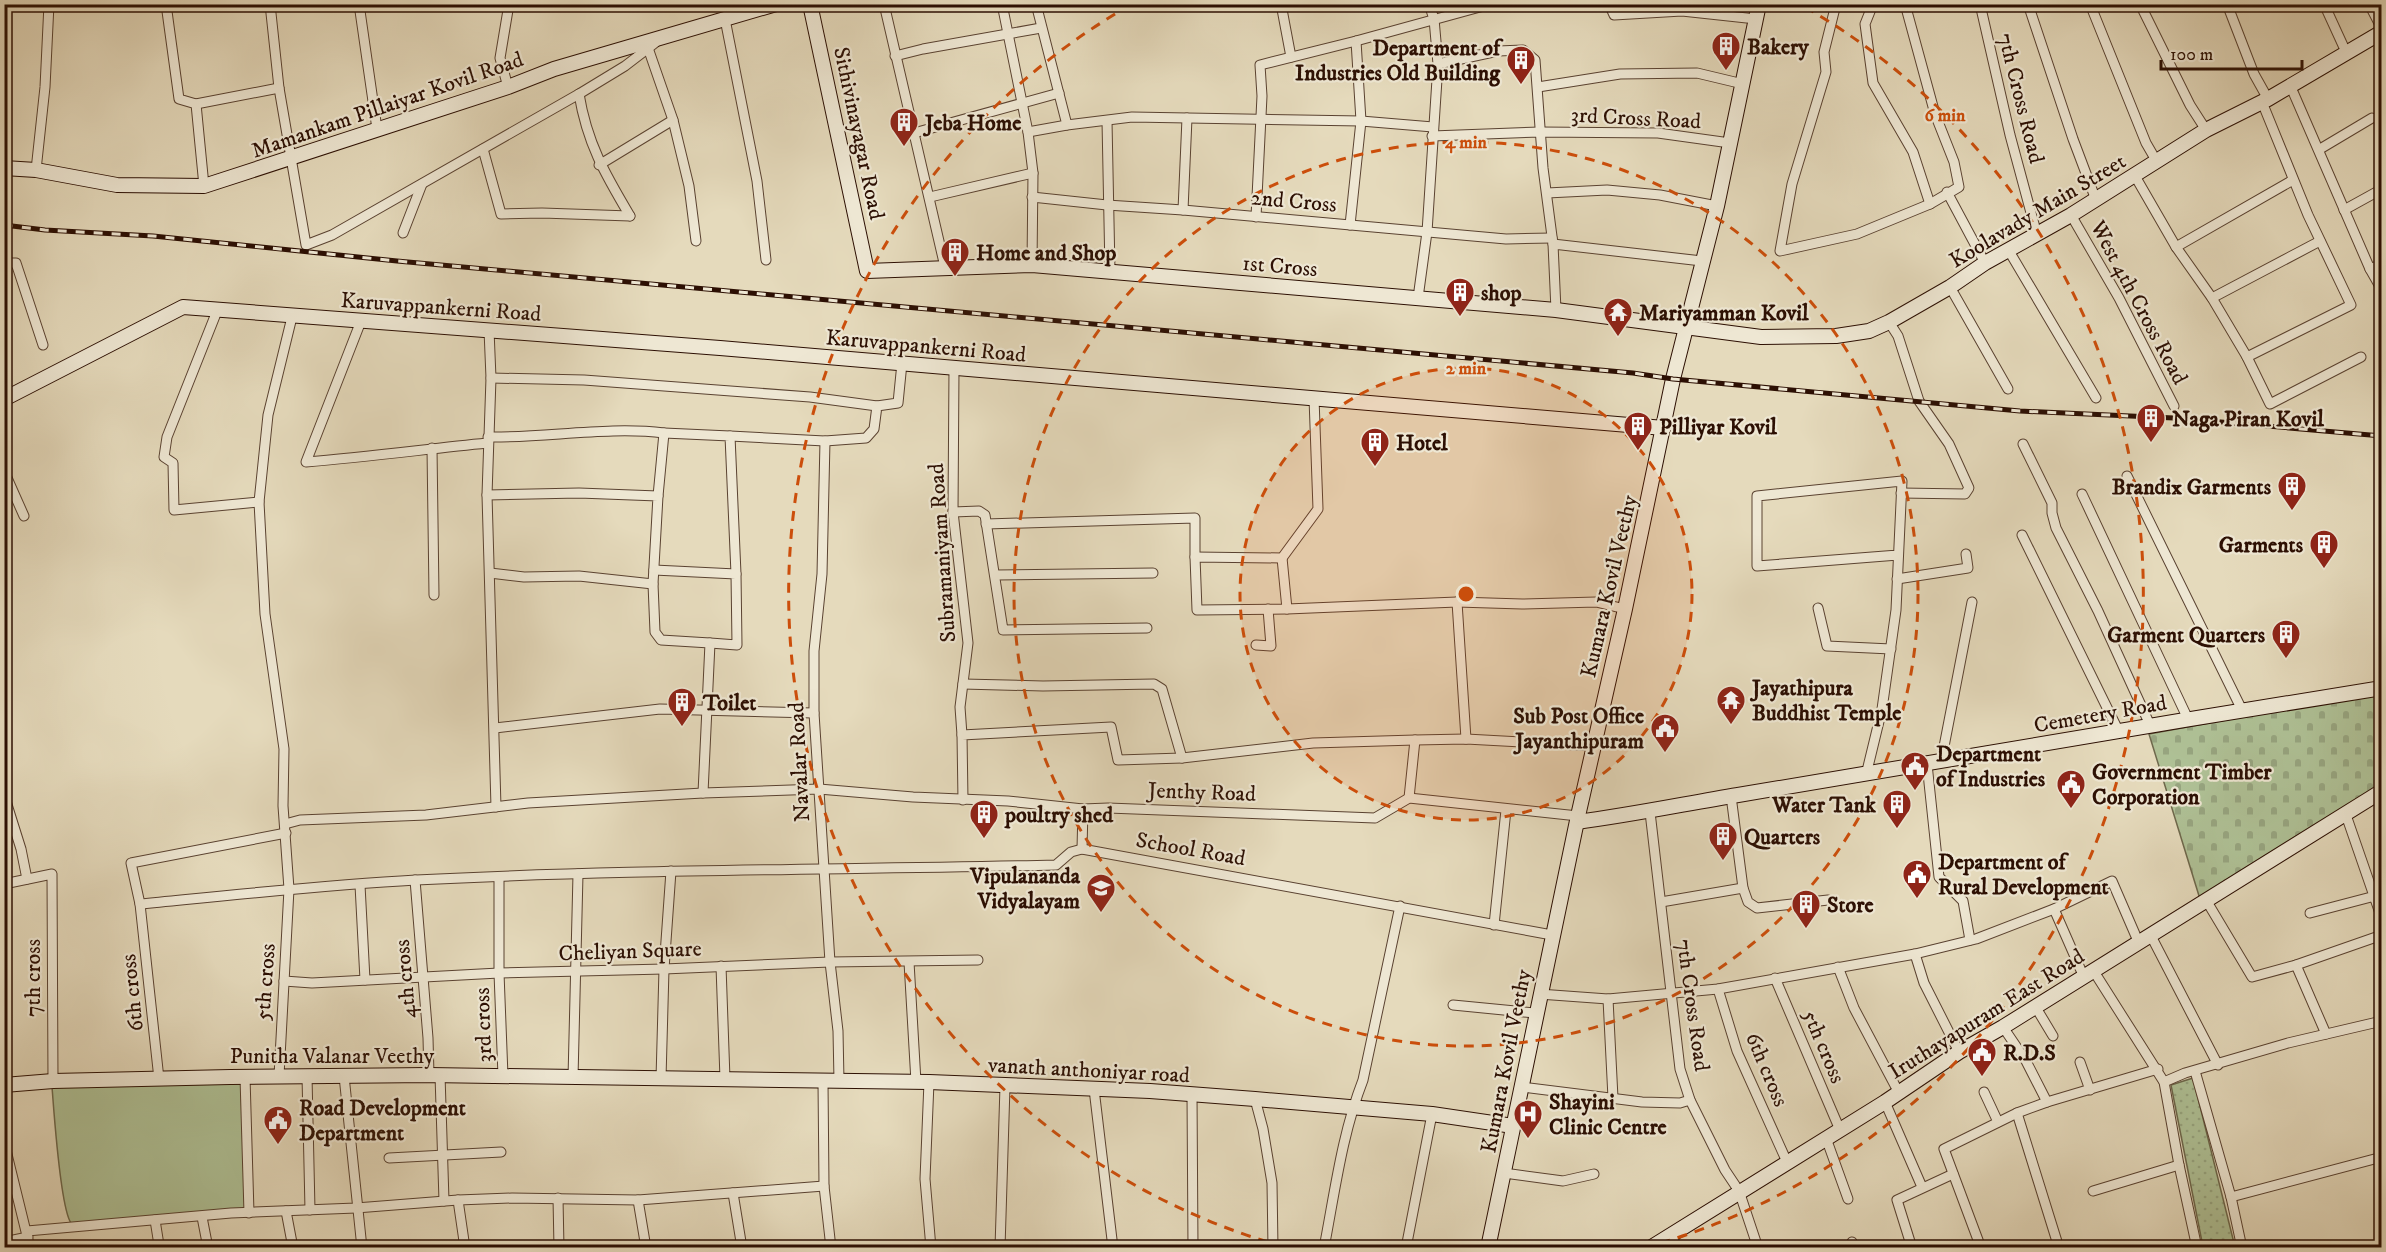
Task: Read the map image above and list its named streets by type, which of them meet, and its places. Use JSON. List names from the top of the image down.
{
  "streets": {
    "main road": [
      "Mamankam Pillaiyar Kovil Road",
      "Sithivinayagar Road",
      "Koolavady Main Street",
      "1st Cross",
      "Karuvappankerni Road",
      "Kumara Kovil Veethy",
      "Cemetery Road",
      "Iruthayapuram East Road",
      "Punitha Valanar Veethy",
      "vanath anthoniyar road"
    ],
    "street": [
      "7th Cross Road",
      "3rd Cross Road",
      "2nd Cross",
      "West 4th Cross Road",
      "Subramaniyam Road",
      "Navalar Road",
      "Jenthy Road",
      "School Road",
      "Cheliyan Square",
      "7th cross",
      "4th cross",
      "5th cross",
      "6th cross",
      "3rd cross"
    ]
  },
  "crossings": [
    ["7th Cross Road", "Koolavady Main Street"],
    ["7th Cross Road", "Cemetery Road"],
    ["7th Cross Road", "Iruthayapuram East Road"],
    ["3rd Cross Road", "Kumara Kovil Veethy"],
    ["Sithivinayagar Road", "1st Cross"],
    ["2nd Cross", "Kumara Kovil Veethy"],
    ["Koolavady Main Street", "1st Cross"],
    ["Koolavady Main Street", "West 4th Cross Road"],
    ["Koolavady Main Street", "Kumara Kovil Veethy"],
    ["1st Cross", "Kumara Kovil Veethy"],
    ["Karuvappankerni Road", "Subramaniyam Road"],
    ["Karuvappankerni Road", "Kumara Kovil Veethy"],
    ["Karuvappankerni Road", "5th cross"],
    ["Subramaniyam Road", "Jenthy Road"],
    ["Kumara Kovil Veethy", "Cemetery Road"],
    ["Kumara Kovil Veethy", "School Road"],
    ["Kumara Kovil Veethy", "vanath anthoniyar road"],
    ["Navalar Road", "Jenthy Road"],
    ["Navalar Road", "Cheliyan Square"],
    ["Navalar Road", "vanath anthoniyar road"],
    ["Jenthy Road", "5th cross"],
    ["Jenthy Road", "6th cross"],
    ["Cheliyan Square", "4th cross"],
    ["Cheliyan Square", "5th cross"],
    ["Cheliyan Square", "3rd cross"],
    ["7th cross", "Punitha Valanar Veethy"],
    ["4th cross", "Punitha Valanar Veethy"],
    ["5th cross", "6th cross"],
    ["5th cross", "Iruthayapuram East Road"],
    ["5th cross", "Punitha Valanar Veethy"],
    ["6th cross", "Iruthayapuram East Road"],
    ["6th cross", "Punitha Valanar Veethy"],
    ["3rd cross", "Punitha Valanar Veethy"],
    ["Punitha Valanar Veethy", "vanath anthoniyar road"]
  ],
  "places": {
    "building": [
      "Bakery",
      "Department of Industries Old Building",
      "Jeba Home",
      "Home and Shop",
      "shop",
      "Naga Piran Kovil",
      "Pilliyar Kovil",
      "Hotel",
      "Brandix Garments",
      "Garments",
      "Garment Quarters",
      "Toilet",
      "Water Tank",
      "poultry shed",
      "Quarters",
      "Store"
    ],
    "temple": ["Mariyamman Kovil", "Jayathipura Buddhist Temple"],
    "public building": [
      "Sub Post Office Jayanthipuram",
      "Department of Industries",
      "Government Timber Corporation",
      "Department of Rural Development",
      "R.D.S",
      "Road Development Department"
    ],
    "school or university": ["Vipulananda Vidyalayam"],
    "hospital": ["Shayini Clinic Centre"]
  },
  "scale_bar": "100 m",
  "rings": ["6 min", "4 min", "2 min"]
}
